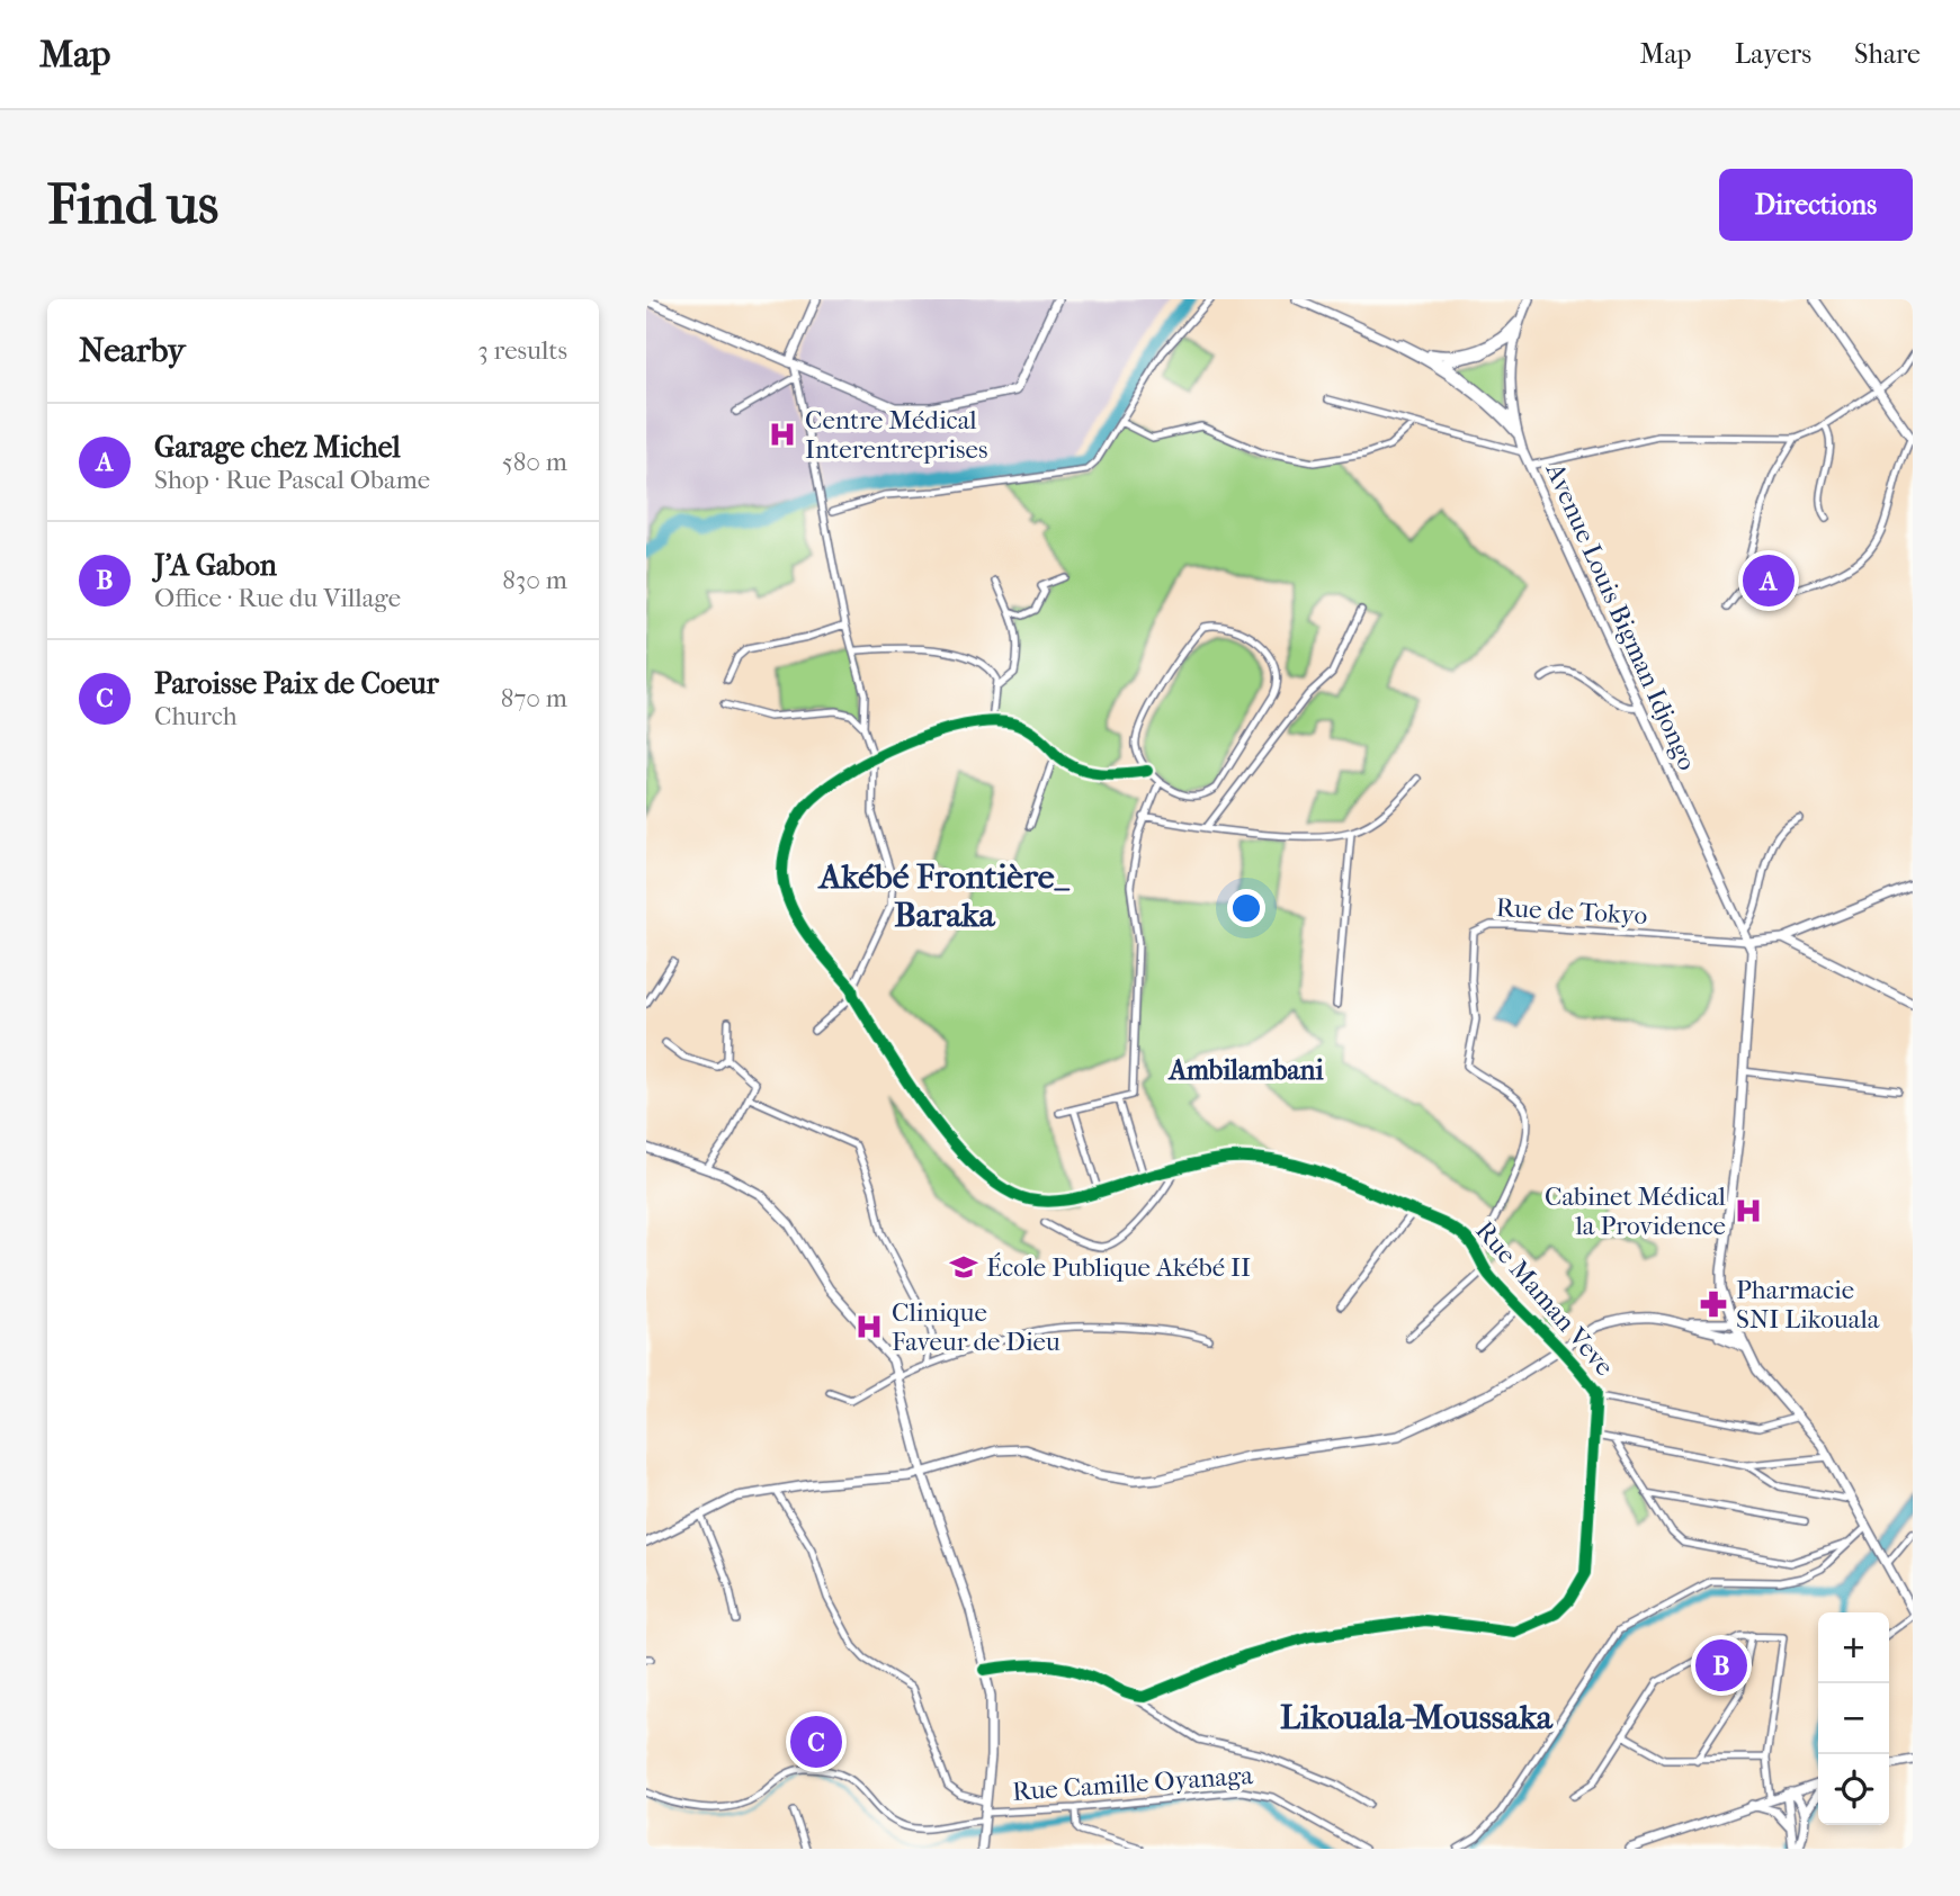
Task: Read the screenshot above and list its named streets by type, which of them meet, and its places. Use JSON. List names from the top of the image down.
{
  "streets": {
    "street": [
      "Avenue Louis Bigman Idjongo",
      "Rue de Tokyo",
      "Rue Maman Veve",
      "Rue Camille Oyanaga"
    ]
  },
  "crossings": [
    ["Avenue Louis Bigman Idjongo", "Rue de Tokyo"],
    ["Rue de Tokyo", "Rue Maman Veve"]
  ],
  "districts": ["Akébé Frontière_ Baraka", "Ambilambani", "Likouala-Moussaka"],
  "places": {
    "hospital": ["Centre Médical Interentreprises", "Cabinet Médical la Providence", "Clinique Faveur de Dieu"],
    "school or university": ["École Publique Akébé II"],
    "pharmacy": ["Pharmacie SNI Likouala"]
  },
  "page": {
    "header": "Map",
    "nav": ["Map", "Layers", "Share"],
    "buttons": "Directions",
    "title": "Find us",
    "heading": ["Nearby", "3 results"],
    "list": [
      {
        "mark": "A",
        "name": "Garage chez Michel",
        "note": "Shop · Rue Pascal Obame",
        "value": "580 m"
      },
      {
        "mark": "B",
        "name": "J'A Gabon",
        "note": "Office · Rue du Village",
        "value": "830 m"
      },
      {
        "mark": "C",
        "name": "Paroisse Paix de Coeur",
        "note": "Church",
        "value": "870 m"
      }
    ],
    "pins": ["A", "B", "C"],
    "map_buttons": ["+", "−"]
  }
}
